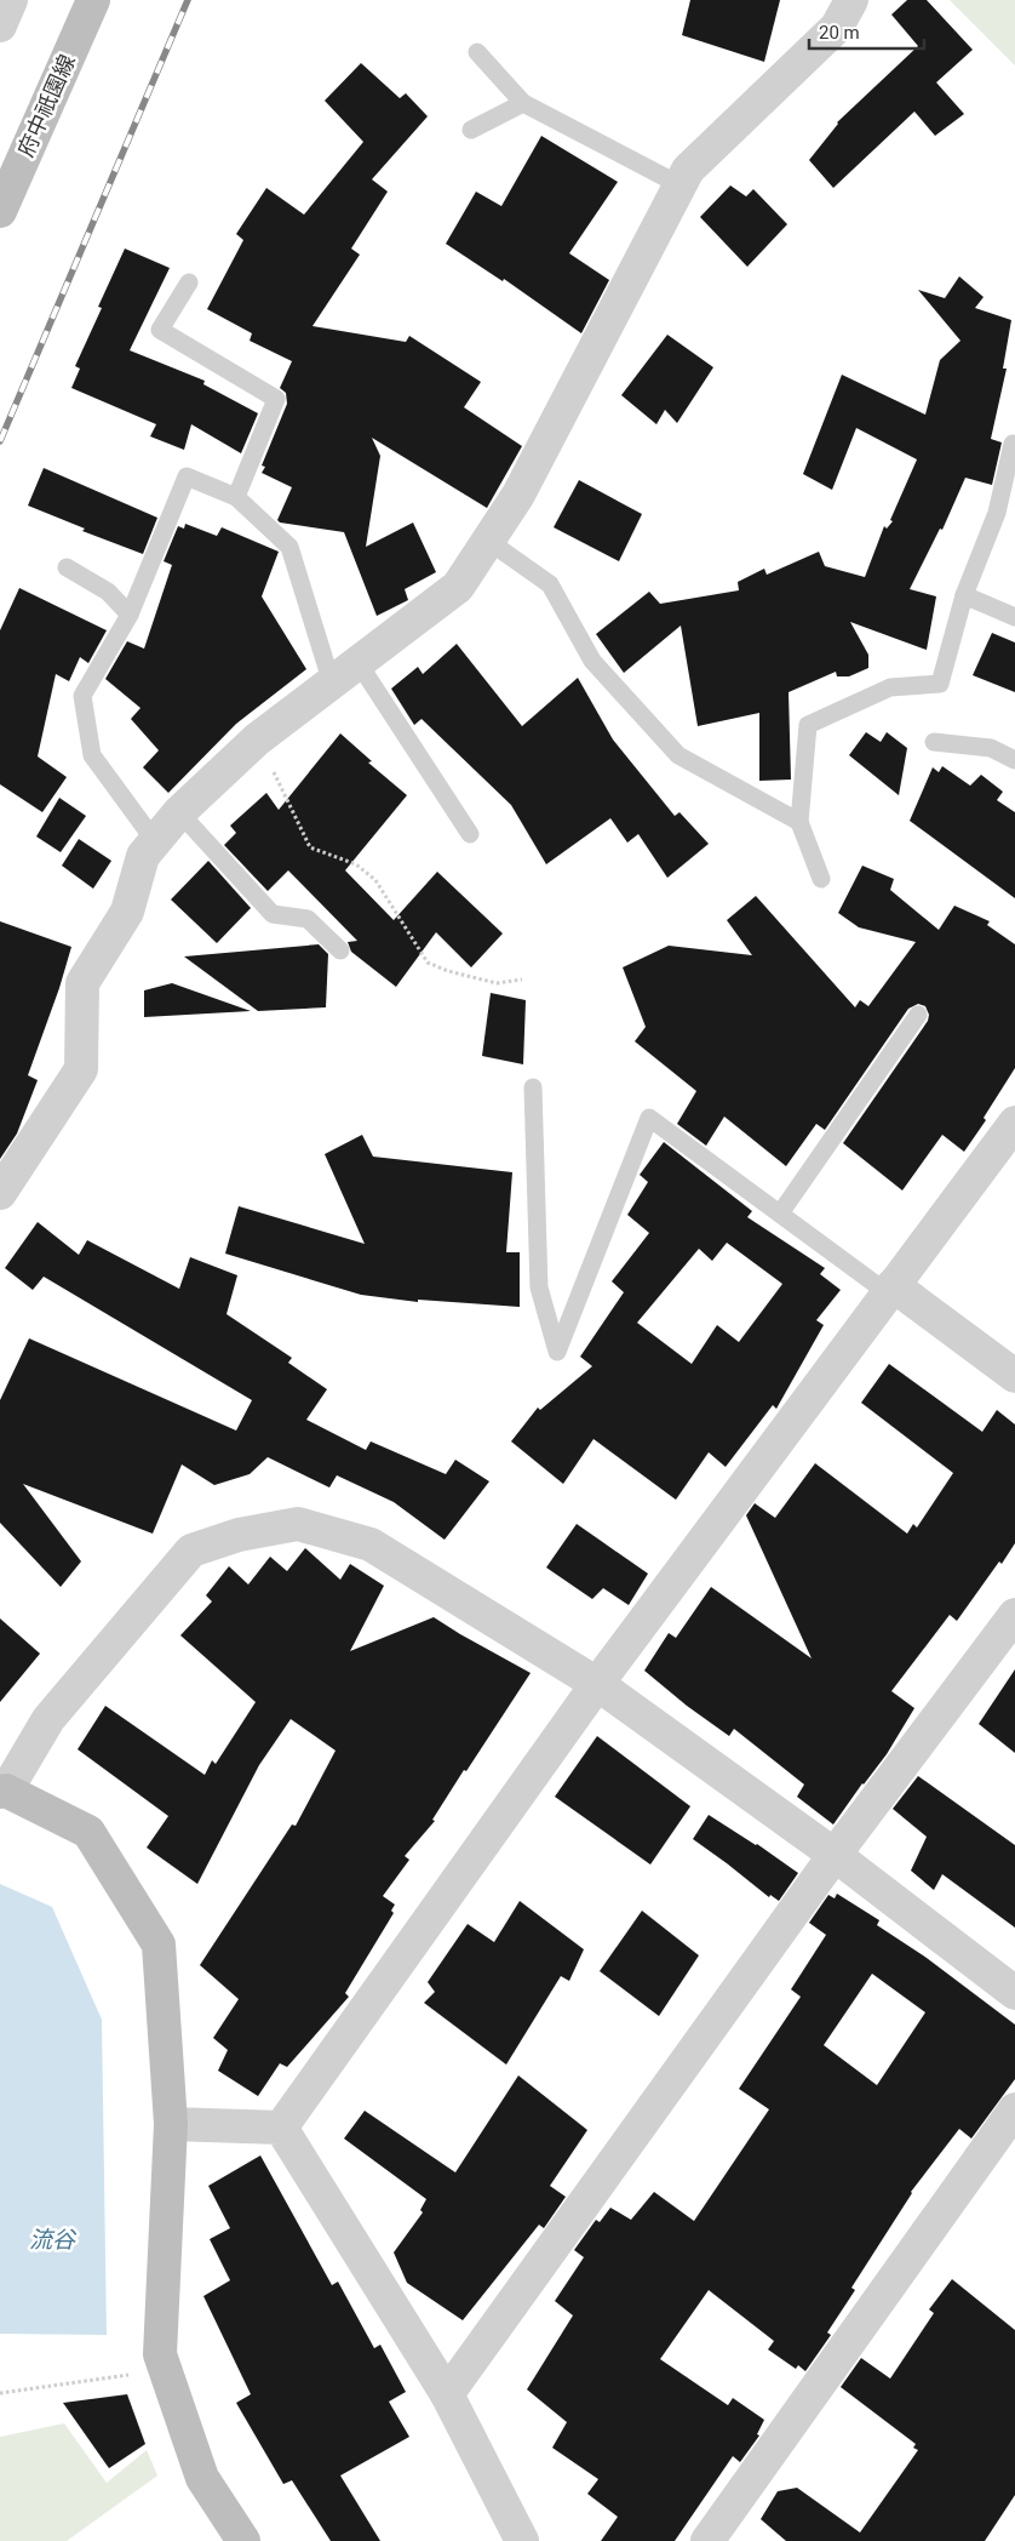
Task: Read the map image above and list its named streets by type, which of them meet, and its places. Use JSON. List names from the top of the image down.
{
  "streets": {
    "street": ["府中祇園線"]
  },
  "water": ["流谷"],
  "scale_bar": "20 m"
}
